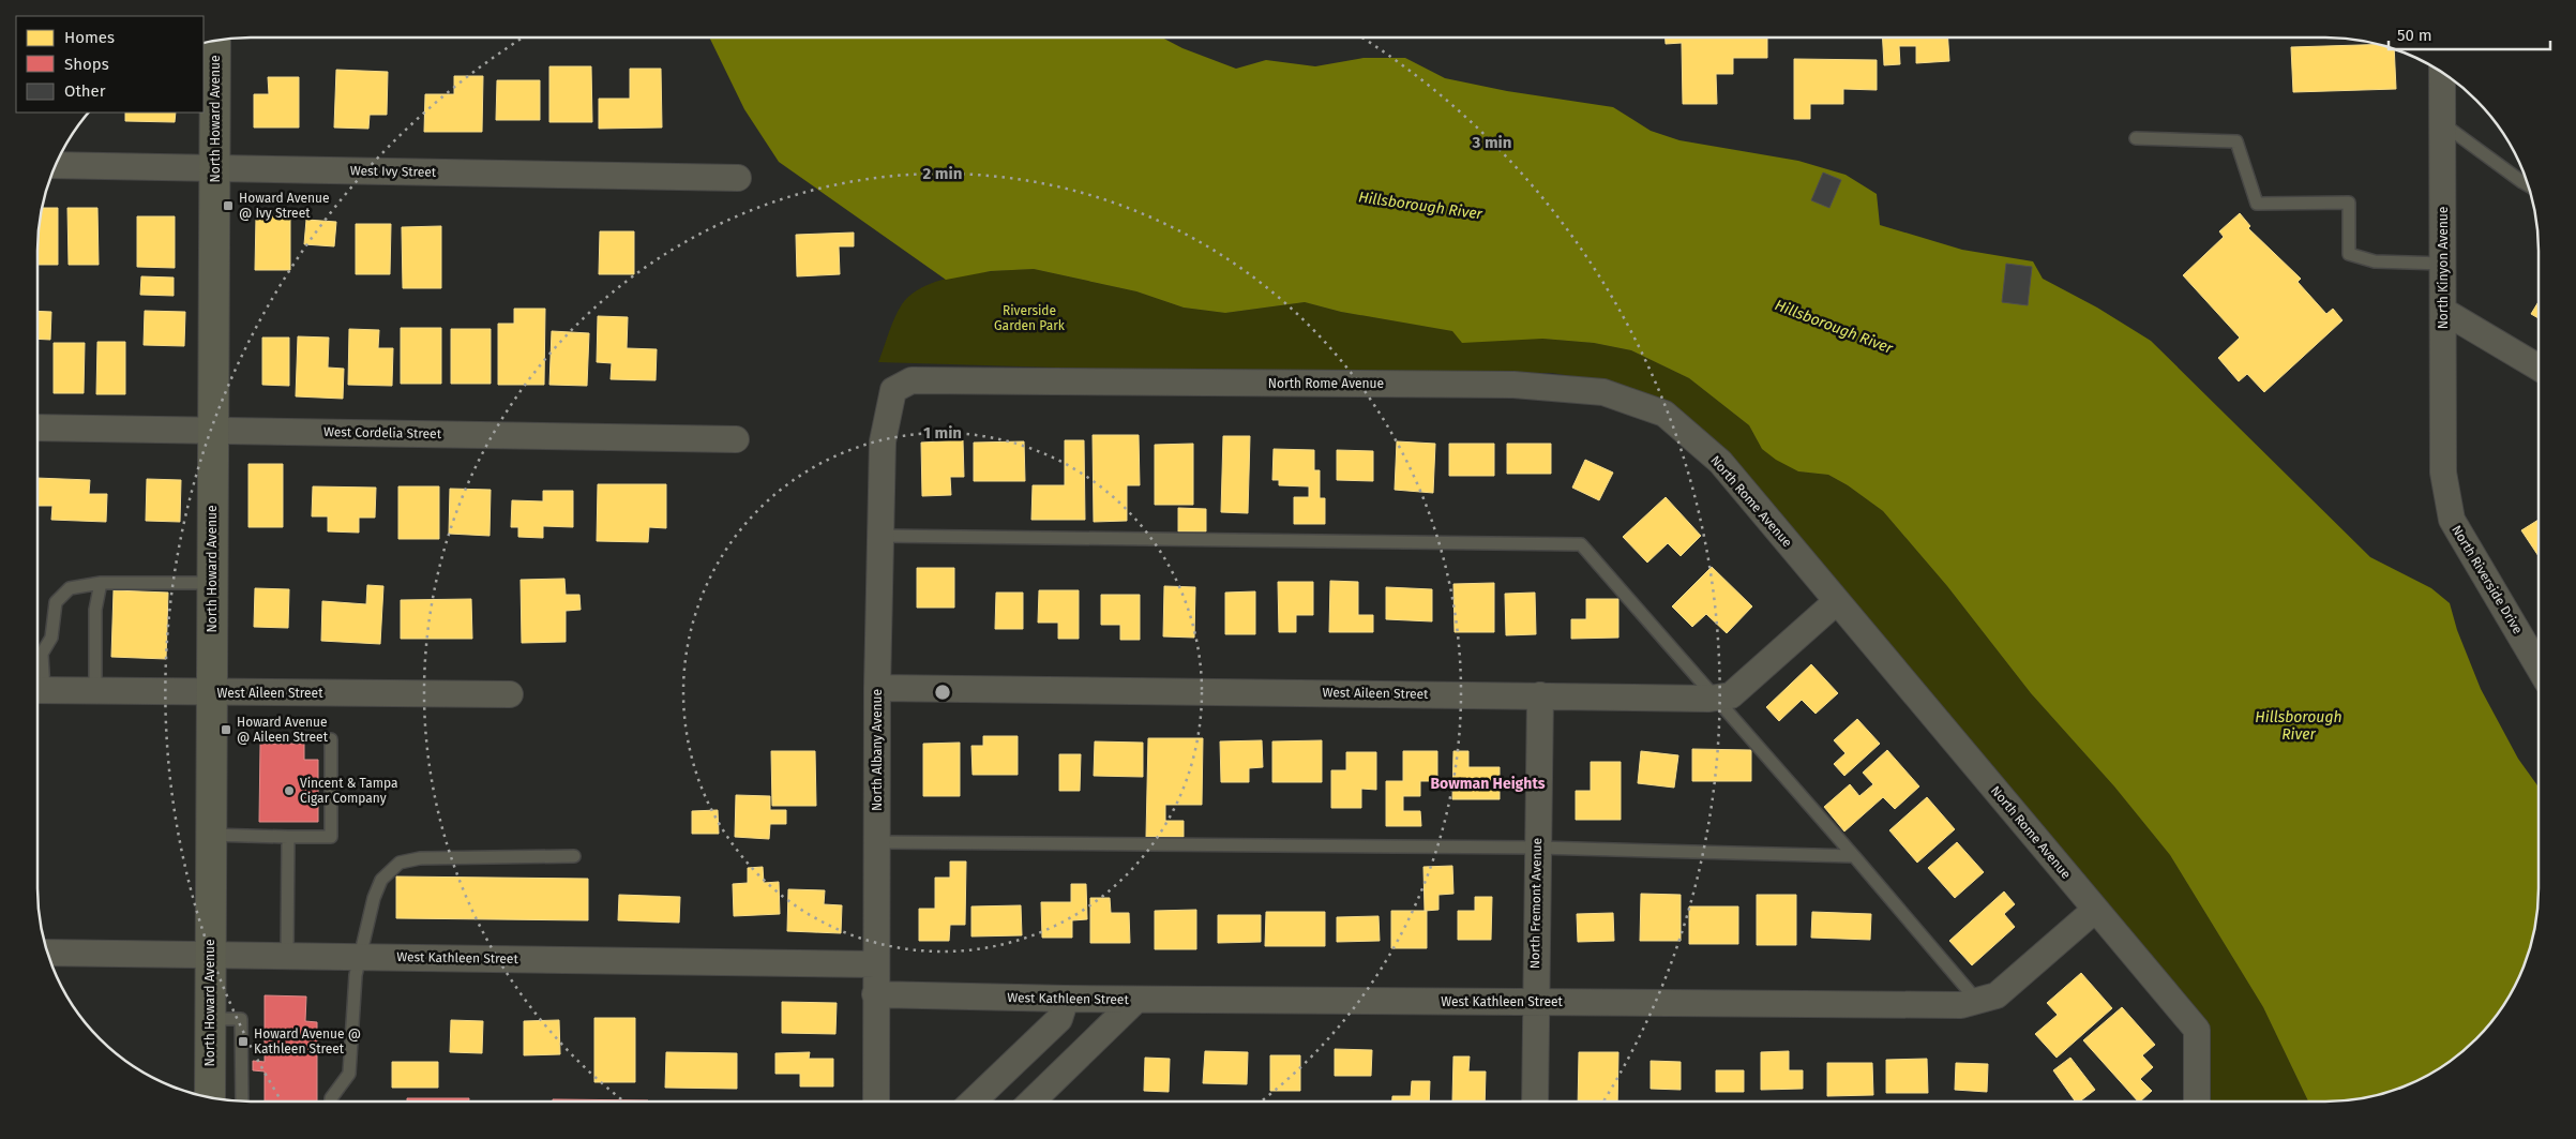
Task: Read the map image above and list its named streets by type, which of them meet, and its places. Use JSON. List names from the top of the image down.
{
  "streets": {
    "main road": ["North Howard Avenue"],
    "street": [
      "West Ivy Street",
      "North Kinyon Avenue",
      "North Rome Avenue",
      "West Cordelia Street",
      "North Riverside Drive",
      "West Aileen Street",
      "North Albany Avenue",
      "North Fremont Avenue",
      "West Kathleen Street"
    ]
  },
  "crossings": [
    ["North Howard Avenue", "West Ivy Street"],
    ["North Howard Avenue", "West Cordelia Street"],
    ["North Howard Avenue", "West Aileen Street"],
    ["North Howard Avenue", "West Kathleen Street"],
    ["North Kinyon Avenue", "North Riverside Drive"],
    ["North Rome Avenue", "West Aileen Street"],
    ["North Rome Avenue", "North Albany Avenue"],
    ["North Rome Avenue", "West Kathleen Street"],
    ["West Aileen Street", "North Albany Avenue"],
    ["West Aileen Street", "North Fremont Avenue"],
    ["North Albany Avenue", "West Kathleen Street"],
    ["North Fremont Avenue", "West Kathleen Street"]
  ],
  "districts": ["Bowman Heights"],
  "water": ["Hillsborough River"],
  "parks": ["Riverside Garden Park"],
  "places": {
    "transit": ["Howard Avenue @ Ivy Street", "Howard Avenue @ Aileen Street", "Howard Avenue @ Kathleen Street"],
    "other": ["Vincent & Tampa Cigar Company"]
  },
  "legend": ["Homes", "Shops", "Other"],
  "scale_bar": "50 m",
  "rings": ["3 min", "2 min", "1 min"]
}
